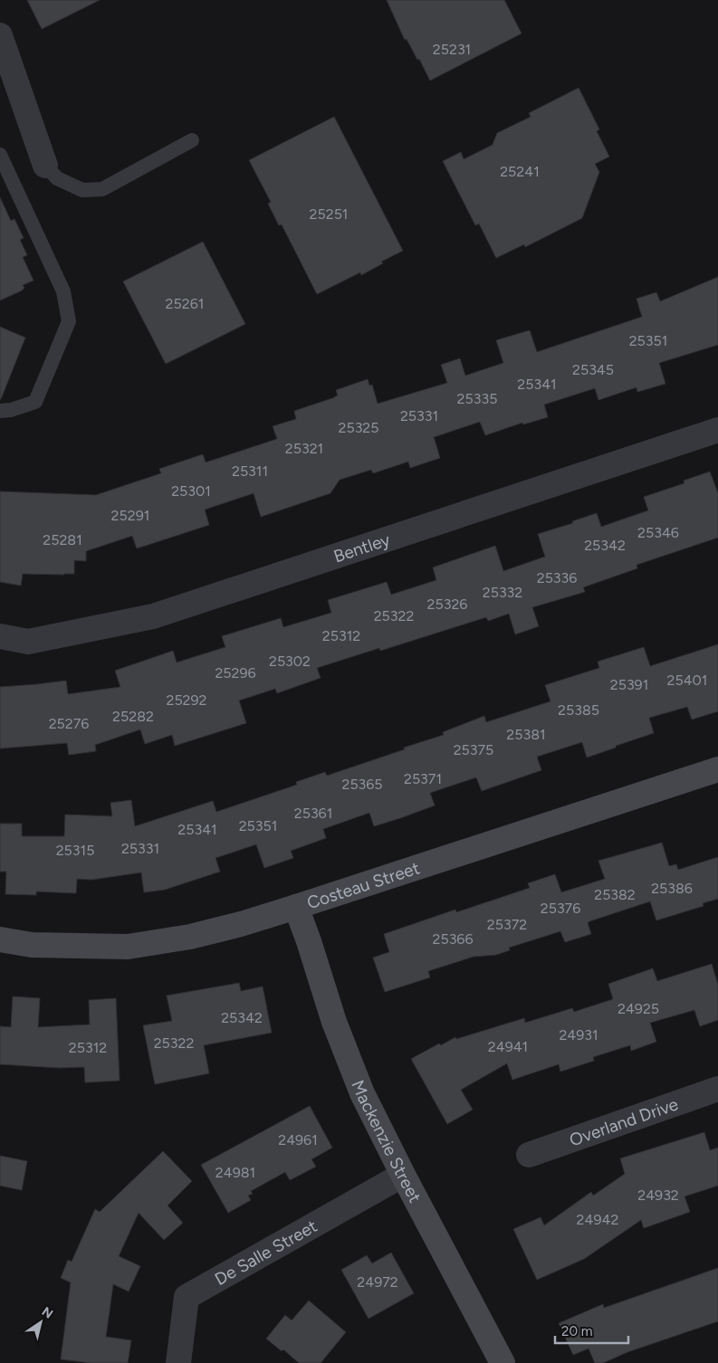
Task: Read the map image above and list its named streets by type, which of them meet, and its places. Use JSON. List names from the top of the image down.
{
  "streets": {
    "street": [
      "Bentley",
      "Costeau Street",
      "Overland Drive",
      "Mackenzie Street",
      "De Salle Street"
    ]
  },
  "crossings": [
    ["Costeau Street", "Mackenzie Street"],
    ["Mackenzie Street", "De Salle Street"]
  ],
  "house_numbers": [
    "25231",
    "25241",
    "25251",
    "25261",
    "25351",
    "25345",
    "25341",
    "25335",
    "25331",
    "25325",
    "25321",
    "25311",
    "25301",
    "25291",
    "25346",
    "25281",
    "25342",
    "25336",
    "25332",
    "25326",
    "25322",
    "25312",
    "25302",
    "25296",
    "25401",
    "25391",
    "25292",
    "25385",
    "25282",
    "25276",
    "25381",
    "25375",
    "25371",
    "25365",
    "25361",
    "25351",
    "25341",
    "25331",
    "25315",
    "25386",
    "25382",
    "25376",
    "25372",
    "25366",
    "24925",
    "25342",
    "24931",
    "25322",
    "24941",
    "25312",
    "24961",
    "24981",
    "24932",
    "24942",
    "24972"
  ],
  "scale_bar": "20 m",
  "north": "top right"
}
